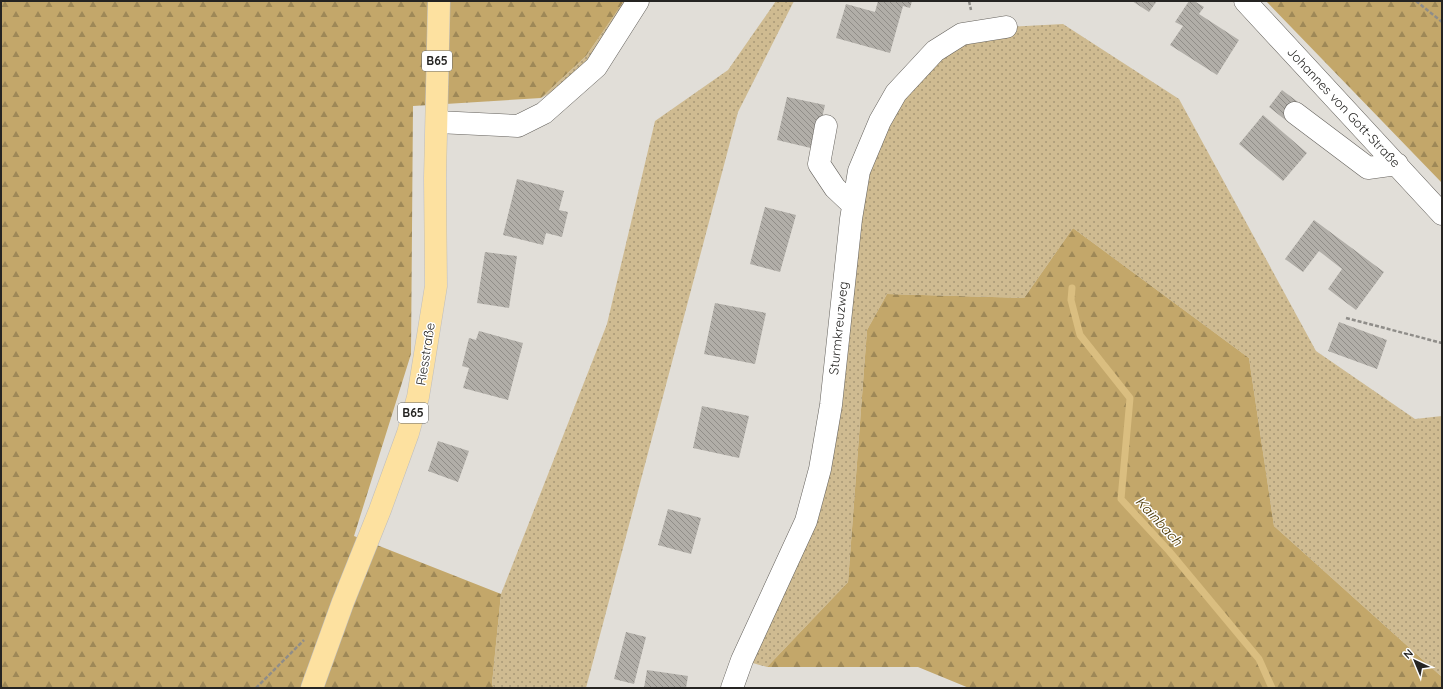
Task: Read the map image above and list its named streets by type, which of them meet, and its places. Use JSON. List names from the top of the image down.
{
  "streets": {
    "main road": ["B65", "Riesstraße"],
    "street": ["Johannes von Gott-Straße", "Sturmkreuzweg"]
  },
  "water": ["Kainbach"],
  "north": "top left"
}
